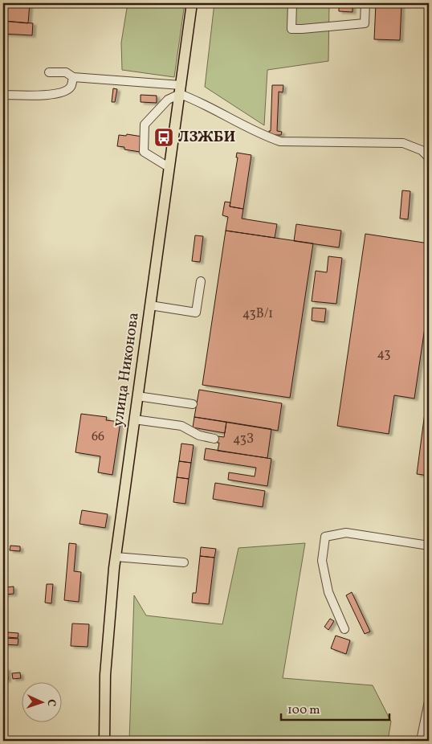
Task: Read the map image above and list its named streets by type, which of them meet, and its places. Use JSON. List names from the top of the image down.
{
  "streets": {
    "main road": ["улица Никонова"]
  },
  "places": {
    "bus stop": ["ЛЗЖБИ"]
  },
  "house_numbers": [
    "43В/1",
    "43",
    "66",
    "43З"
  ],
  "scale_bar": "100 m",
  "north": "right"
}
